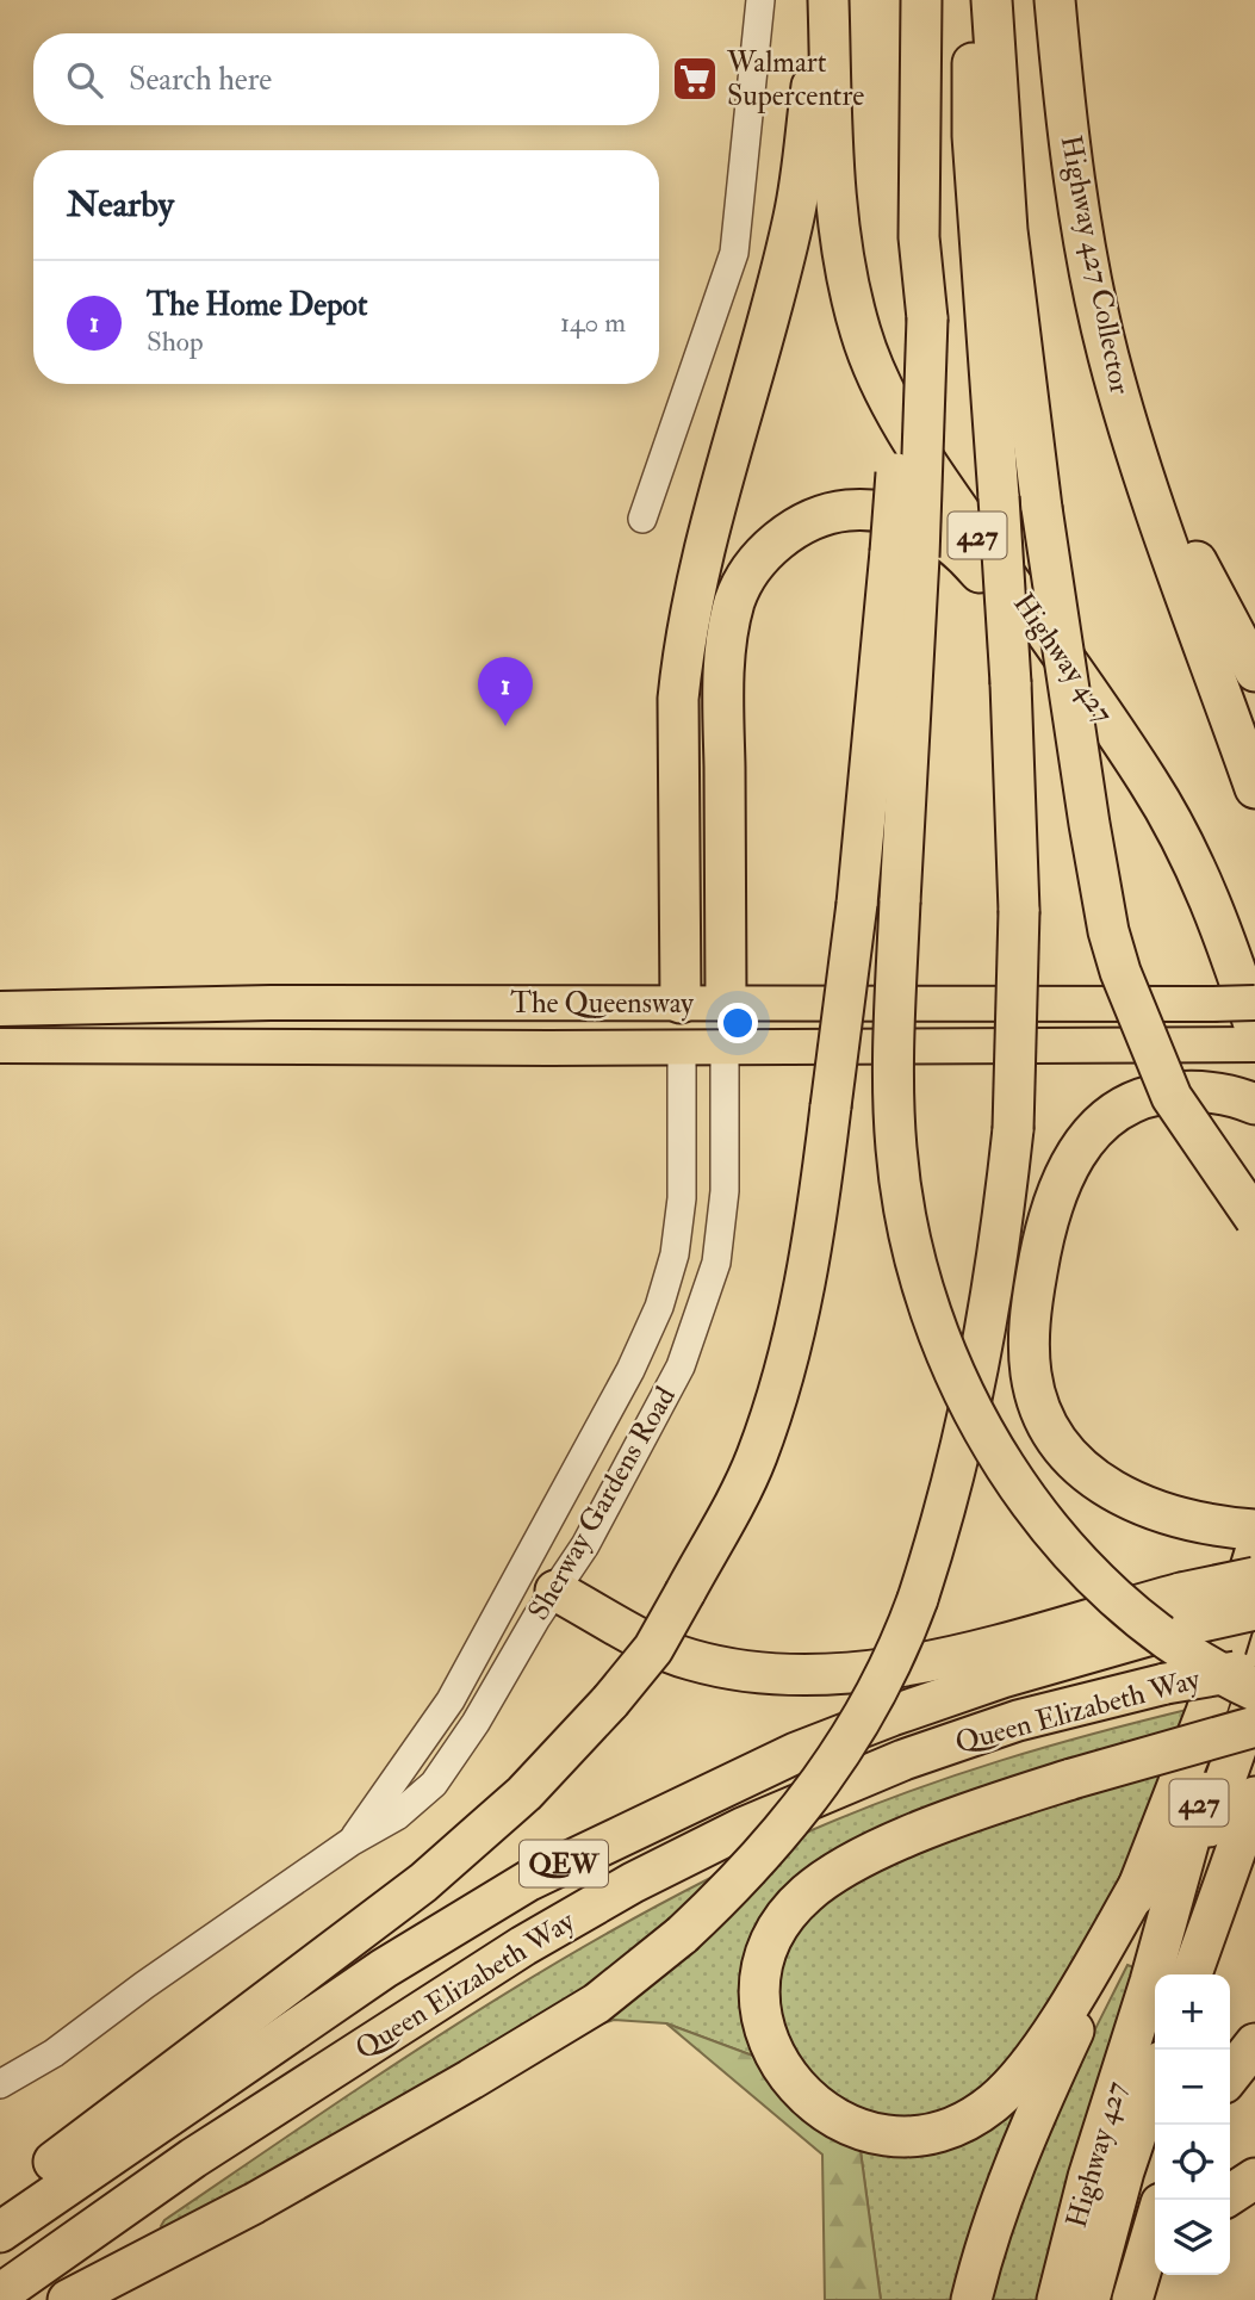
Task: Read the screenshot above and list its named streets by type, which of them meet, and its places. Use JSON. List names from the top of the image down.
{
  "streets": {
    "highway": [
      "Highway 427 Collector",
      "427",
      "Highway 427",
      "Queen Elizabeth Way",
      "QEW"
    ],
    "main road": ["The Queensway", "Sherway Gardens Road"]
  },
  "crossings": [
    ["Highway 427", "The Queensway"],
    ["The Queensway", "Sherway Gardens Road"]
  ],
  "places": {
    "supermarket": ["Walmart Supercentre"]
  },
  "page": {
    "search": "Search here",
    "heading": "Nearby",
    "list": [
      {
        "mark": "1",
        "name": "The Home Depot",
        "note": "Shop",
        "value": "140 m"
      }
    ],
    "pins": "1",
    "map_buttons": ["+", "−"]
  }
}
